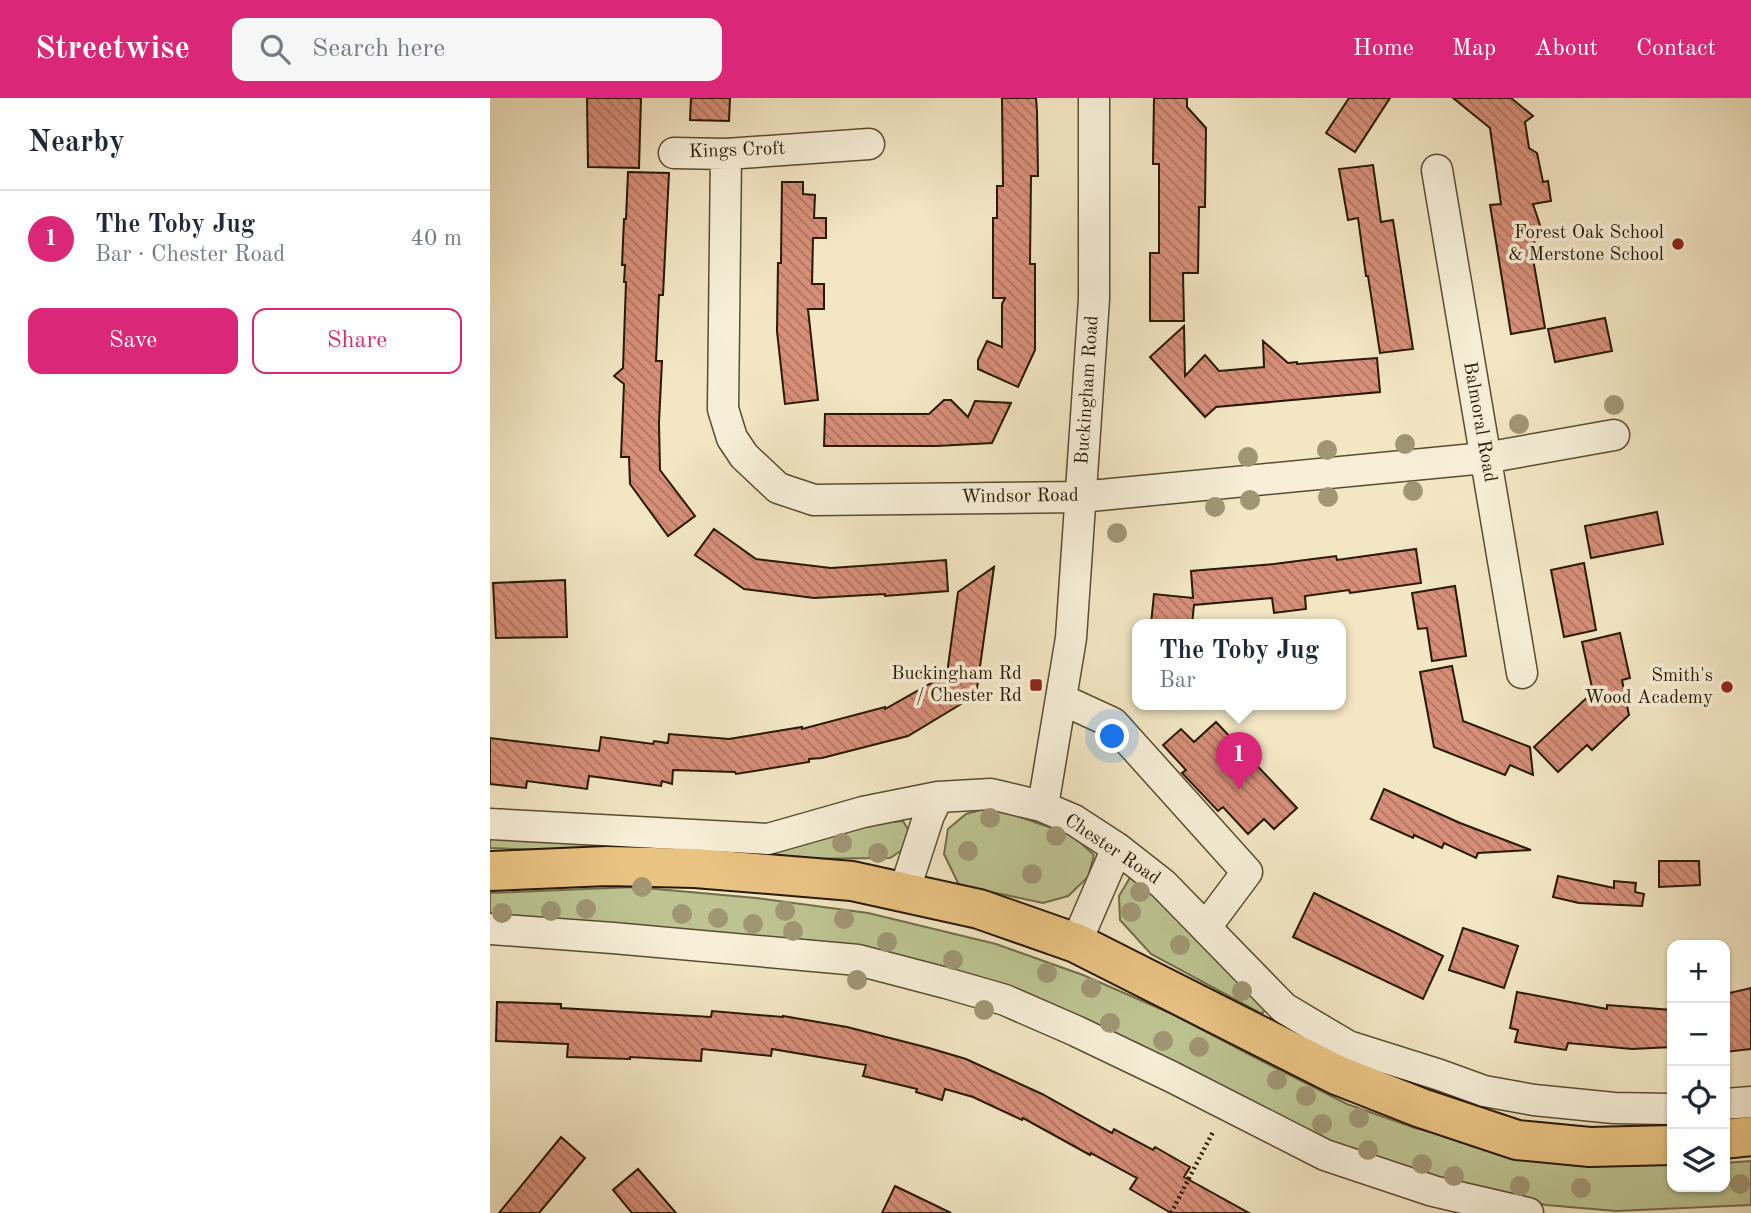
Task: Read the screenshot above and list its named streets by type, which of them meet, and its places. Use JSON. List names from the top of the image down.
{
  "streets": {
    "street": [
      "Kings Croft",
      "Buckingham Road",
      "Balmoral Road",
      "Windsor Road",
      "Chester Road"
    ]
  },
  "crossings": [
    ["Kings Croft", "Windsor Road"],
    ["Buckingham Road", "Windsor Road"],
    ["Buckingham Road", "Chester Road"],
    ["Balmoral Road", "Windsor Road"]
  ],
  "places": {
    "other": ["Forest Oak School & Merstone School", "Smith's Wood Academy"],
    "transit": ["Buckingham Rd / Chester Rd"]
  },
  "page": {
    "header": "Streetwise",
    "search": "Search here",
    "nav": [
      "Home",
      "Map",
      "About",
      "Contact"
    ],
    "heading": "Nearby",
    "list": [
      {
        "mark": "1",
        "name": "The Toby Jug",
        "note": "Bar · Chester Road",
        "value": "40 m"
      }
    ],
    "buttons": ["Save", "Share"],
    "popup": ["The Toby Jug", "Bar"],
    "pins": "1",
    "map_buttons": ["+", "−"]
  }
}
